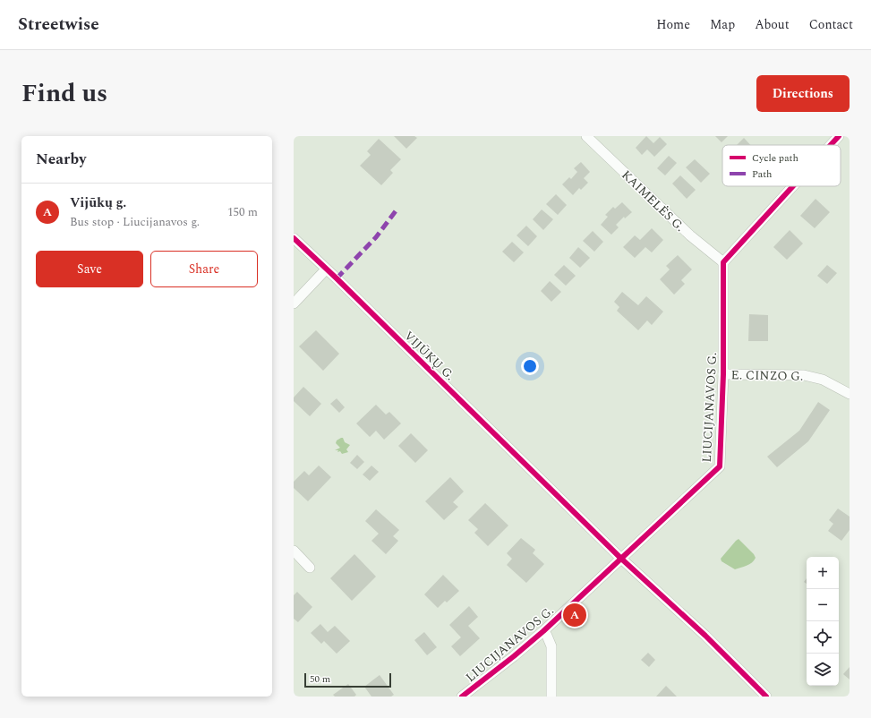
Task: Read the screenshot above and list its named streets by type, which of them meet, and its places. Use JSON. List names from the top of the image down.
{
  "streets": {
    "street": [
      "KAIMELĖS G.",
      "VIJŪKŲ G.",
      "E. CINZO G.",
      "LIUCIJANAVOS G."
    ]
  },
  "crossings": [
    ["KAIMELĖS G.", "LIUCIJANAVOS G."],
    ["VIJŪKŲ G.", "LIUCIJANAVOS G."],
    ["E. CINZO G.", "LIUCIJANAVOS G."]
  ],
  "legend": ["Cycle path", "Path"],
  "scale_bar": "50 m",
  "page": {
    "header": "Streetwise",
    "nav": [
      "Home",
      "Map",
      "About",
      "Contact"
    ],
    "title": "Find us",
    "buttons": [
      "Directions",
      ["Save", "Share"]
    ],
    "heading": "Nearby",
    "list": [
      {
        "mark": "A",
        "name": "Vijūkų g.",
        "note": "Bus stop · Liucijanavos g.",
        "value": "150 m"
      }
    ],
    "map_buttons": ["+", "−"],
    "pins": "A",
    "scale": "50 m"
  }
}
